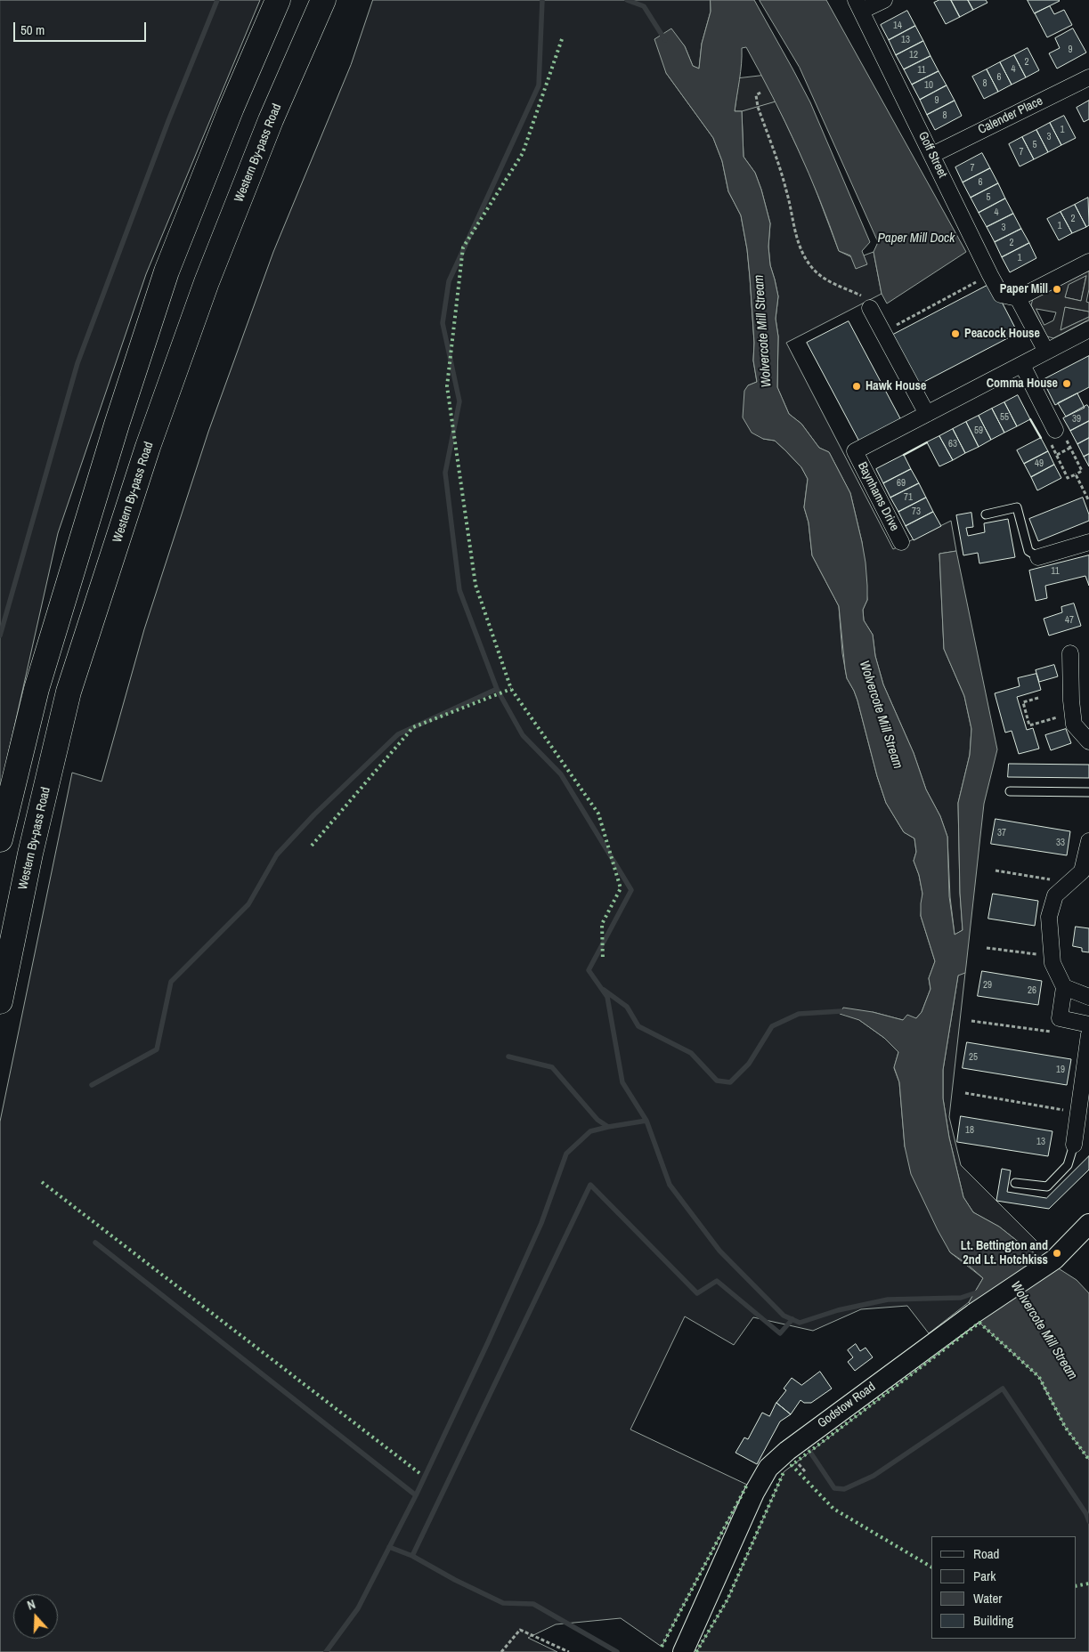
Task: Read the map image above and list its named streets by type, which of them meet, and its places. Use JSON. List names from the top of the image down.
{
  "streets": {
    "highway": ["Western By-pass Road"],
    "street": [
      "Calender Place",
      "Goff Street",
      "Baynhams Drive",
      "Godstow Road"
    ]
  },
  "crossings": [
    ["Calender Place", "Goff Street"]
  ],
  "water": ["Paper Mill Dock", "Wolvercote Mill Stream"],
  "places": [
    "Paper Mill",
    "Peacock House",
    "Comma House",
    "Hawk House",
    "Lt. Bettington and 2nd Lt. Hotchkiss"
  ],
  "house_numbers": [
    "14",
    "13",
    "9",
    "12",
    "2",
    "4",
    "11",
    "6",
    "8",
    "10",
    "9",
    "8",
    "1",
    "3",
    "5",
    "7",
    "7",
    "6",
    "5",
    "4",
    "2",
    "1",
    "3",
    "2",
    "1",
    "55",
    "39",
    "59",
    "63",
    "49",
    "69",
    "71",
    "73",
    "11",
    "47",
    "37",
    "33",
    "29",
    "26",
    "25",
    "19",
    "18",
    "13"
  ],
  "legend": [
    "Road",
    "Park",
    "Water",
    "Building"
  ],
  "scale_bar": "50 m",
  "north": "top"
}
